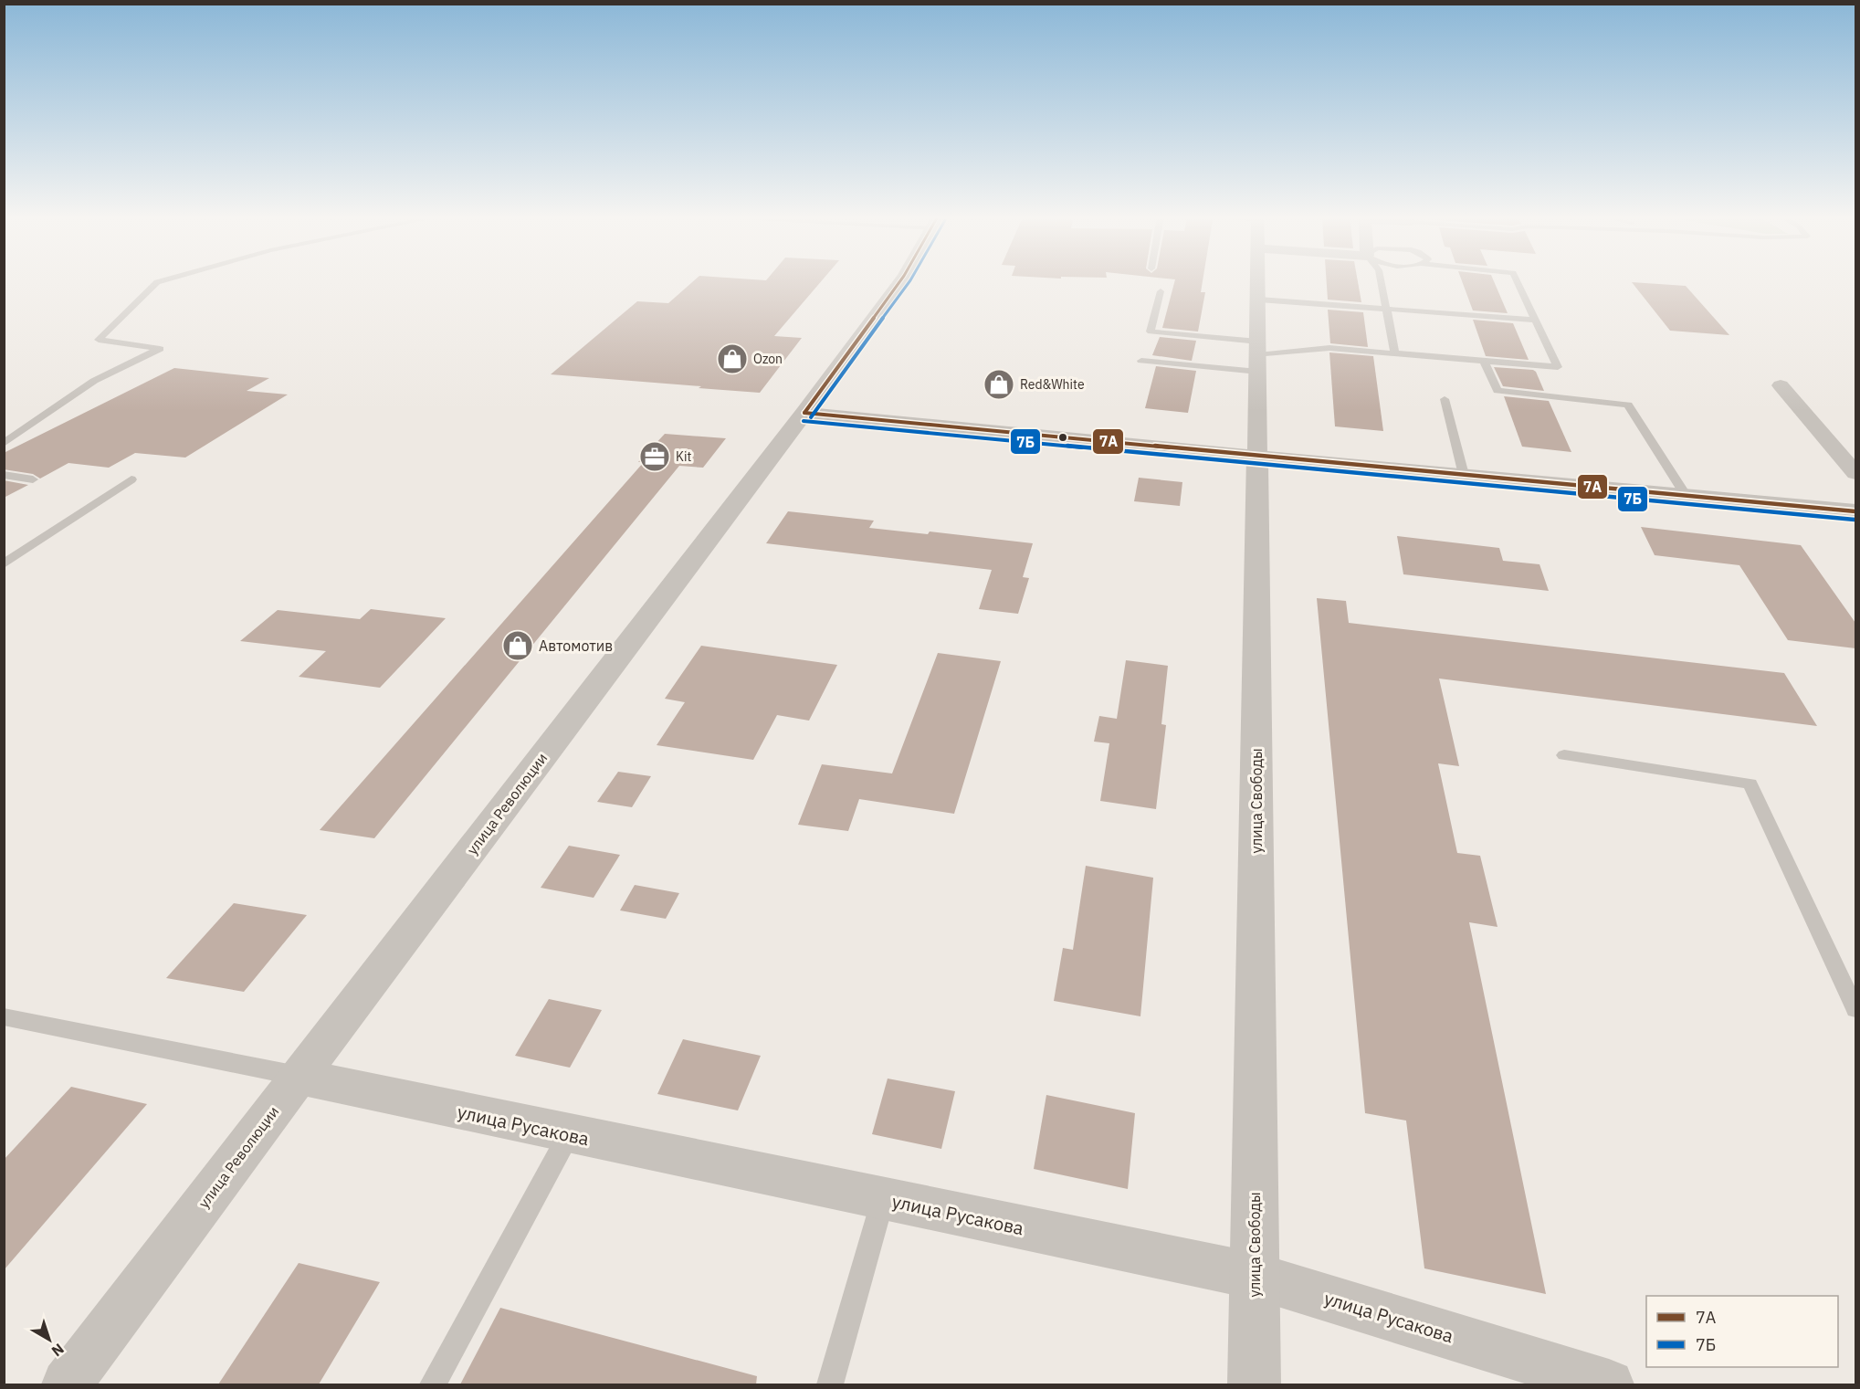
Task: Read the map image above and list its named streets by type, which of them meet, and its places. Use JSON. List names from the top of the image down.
{
  "streets": {
    "street": ["улица Свободы", "улица Революции", "улица Русакова"]
  },
  "crossings": [
    ["улица Свободы", "улица Русакова"],
    ["улица Революции", "улица Русакова"]
  ],
  "places": {
    "shop": ["Ozon", "Red&White", "Автомотив"],
    "office": ["Kit"]
  },
  "lines": ["transit line 7А", "transit line 7Б"],
  "legend": ["7А", "7Б"],
  "north": "bottom right"
}
